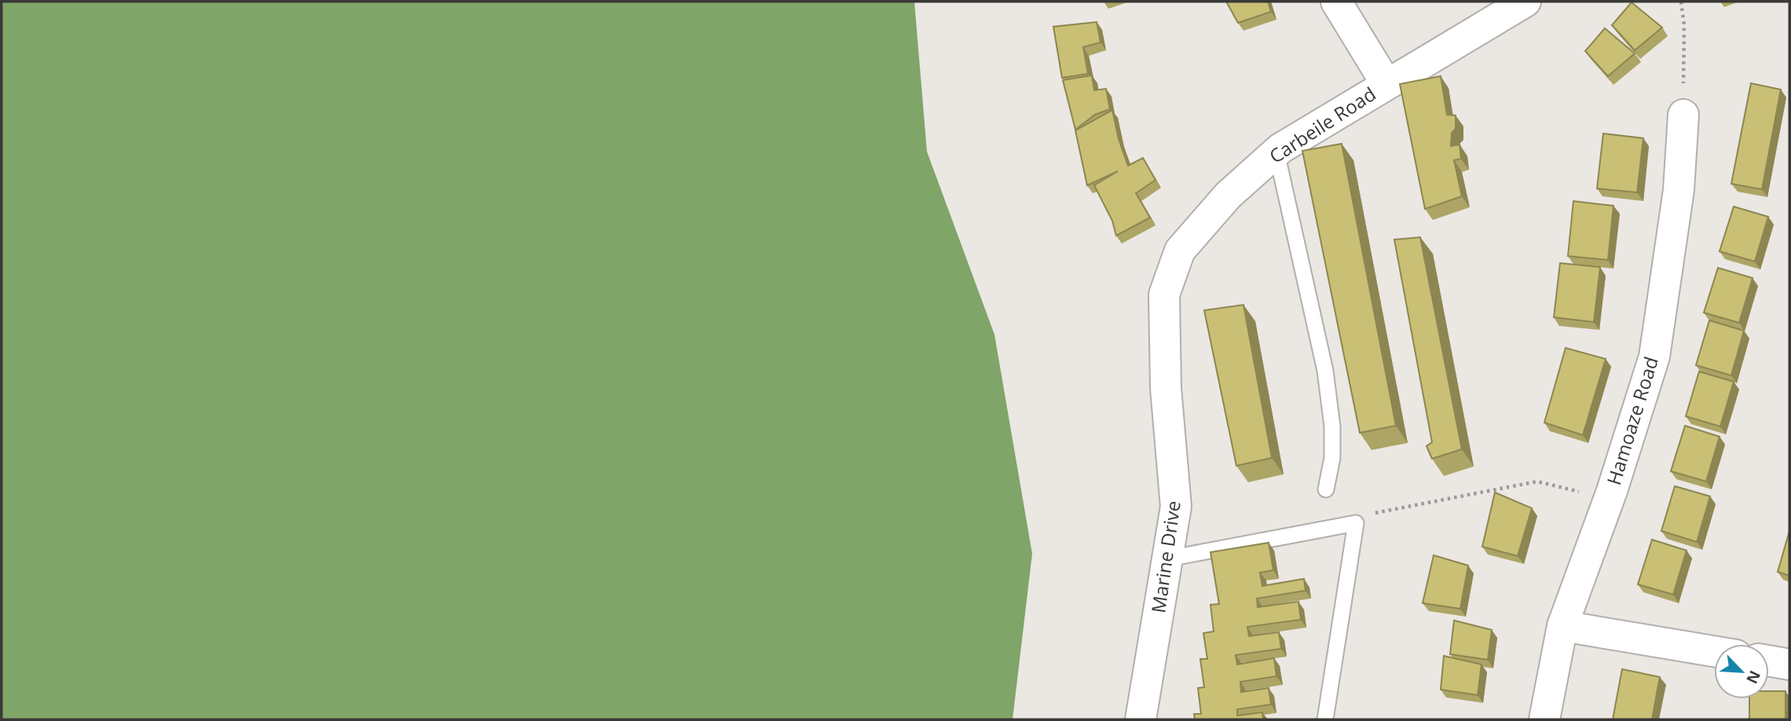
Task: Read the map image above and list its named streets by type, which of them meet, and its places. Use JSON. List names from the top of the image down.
{
  "streets": {
    "street": ["Carbeile Road", "Hamoaze Road", "Marine Drive"]
  },
  "crossings": [
    ["Carbeile Road", "Marine Drive"]
  ],
  "north": "bottom right"
}
